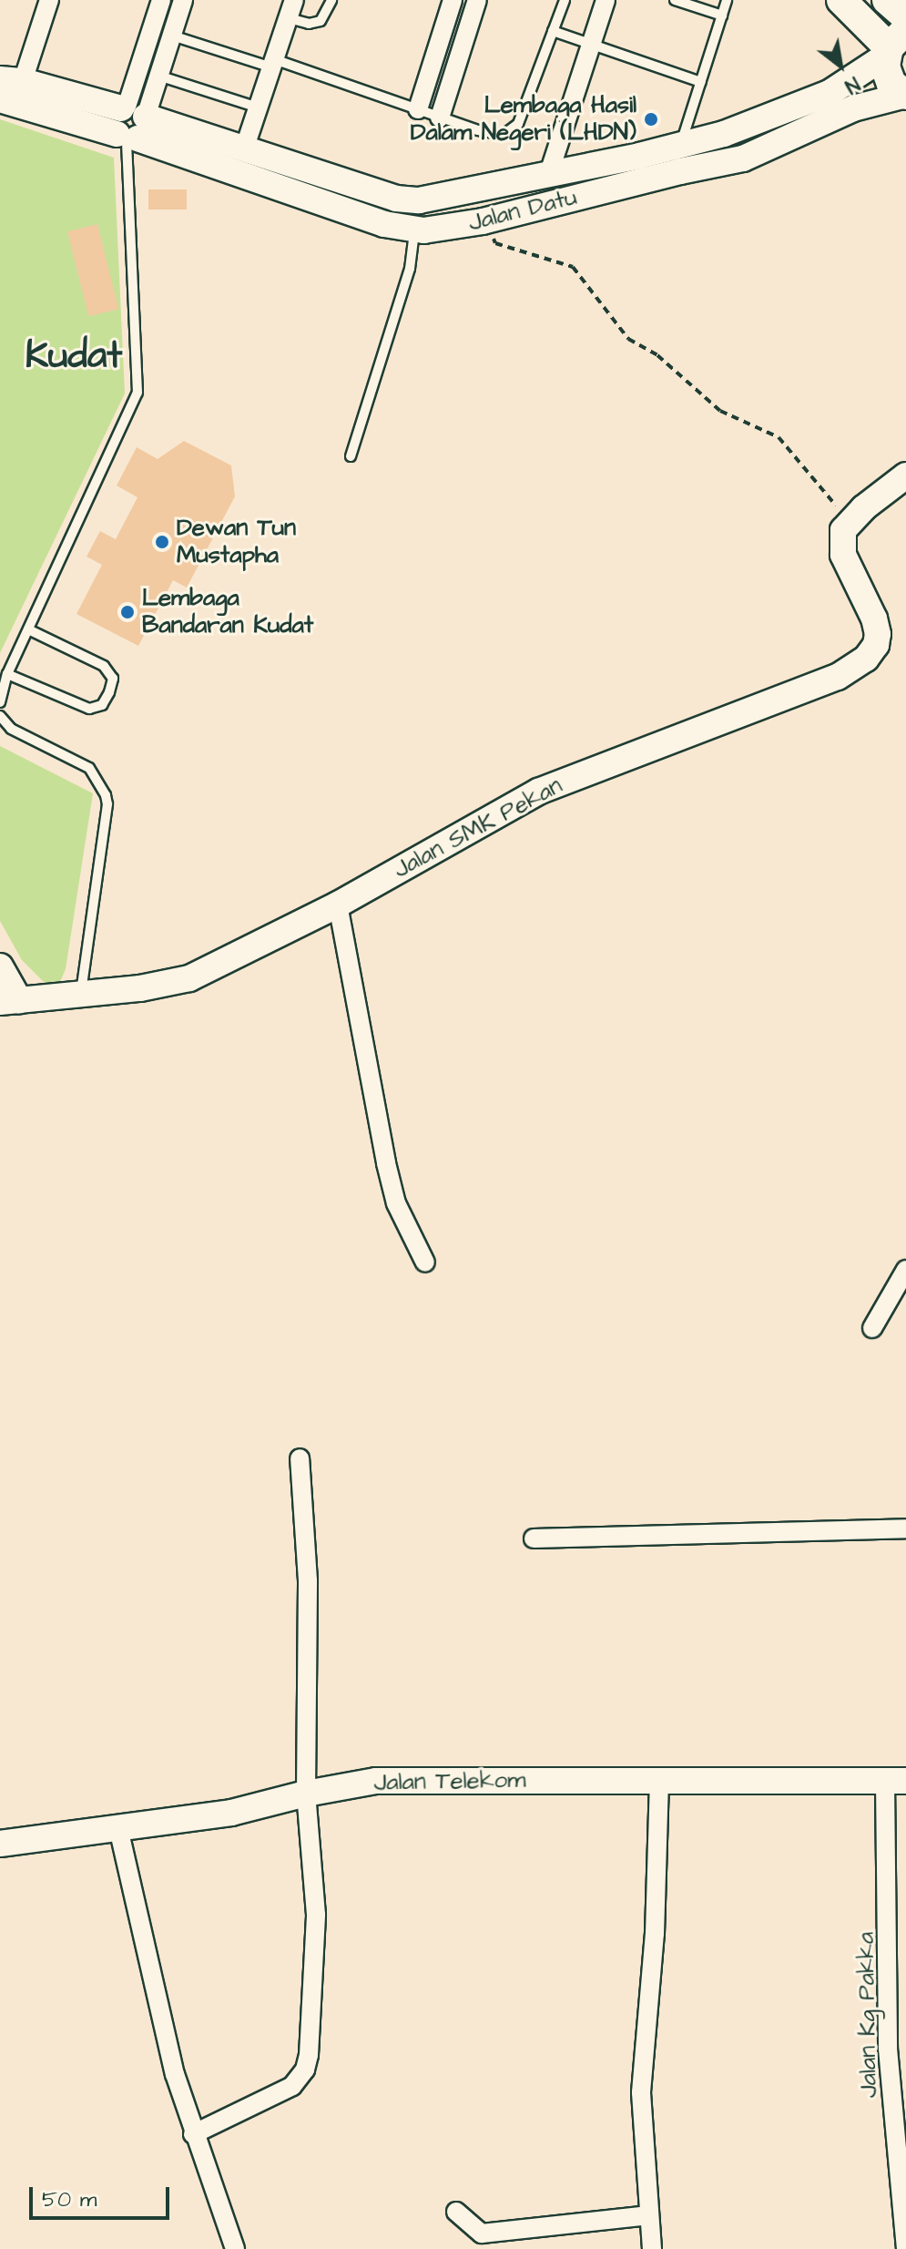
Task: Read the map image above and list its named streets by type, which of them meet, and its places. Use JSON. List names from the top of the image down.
{
  "streets": {
    "street": [
      "Jalan Datu",
      "Jalan SMK Pekan",
      "Jalan Telekom",
      "Jalan Kg Pakka"
    ]
  },
  "crossings": [
    ["Jalan Telekom", "Jalan Kg Pakka"]
  ],
  "districts": ["Kudat"],
  "places": ["Lembaga Hasil Dalam Negeri (LHDN)", "Dewan Tun Mustapha", "Lembaga Bandaran Kudat"],
  "scale_bar": "50 m",
  "north": "bottom right"
}
